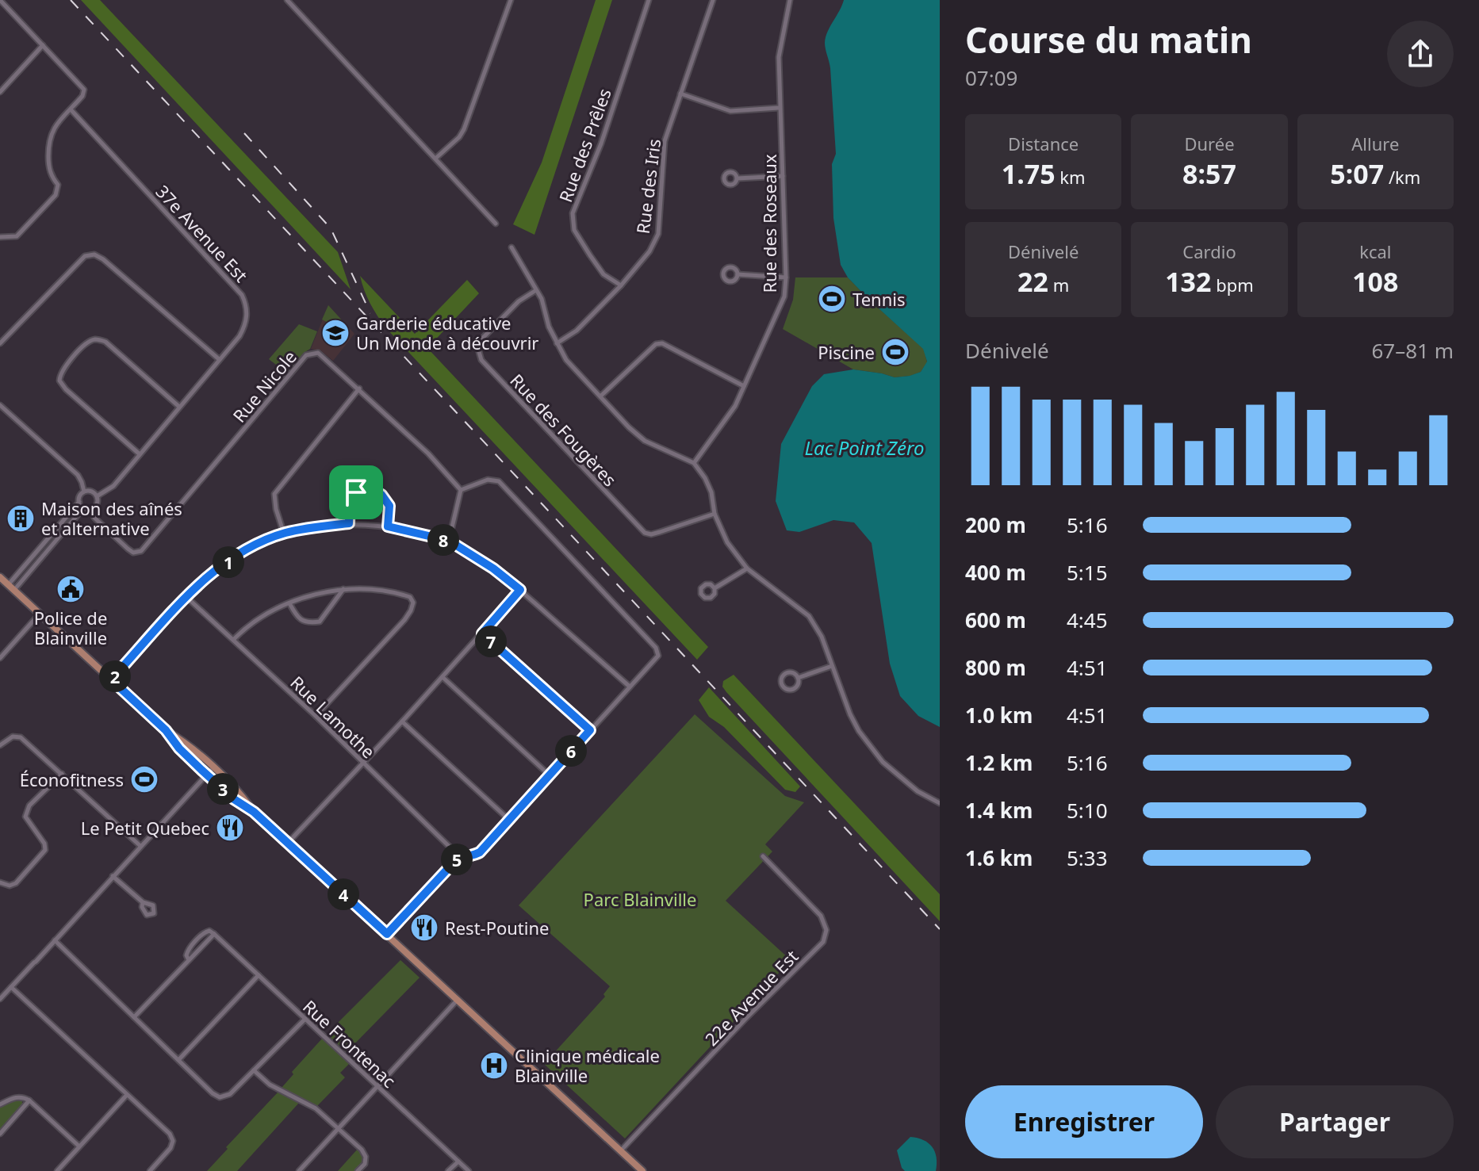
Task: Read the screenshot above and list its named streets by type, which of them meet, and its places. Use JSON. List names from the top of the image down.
{
  "streets": {
    "street": [
      "Rue des Prêles",
      "Rue des Iris",
      "Rue des Roseaux",
      "37e Avenue Est",
      "Rue Nicole",
      "Rue des Fougères",
      "Rue Lamothe",
      "22e Avenue Est",
      "Rue Frontenac"
    ]
  },
  "crossings": [
    ["Rue des Prêles", "Rue des Iris"],
    ["37e Avenue Est", "Rue Nicole"]
  ],
  "water": ["Lac Point Zéro"],
  "parks": ["Parc Blainville"],
  "places": {
    "sports": ["Tennis", "Piscine", "Éconofitness"],
    "school or university": ["Garderie éducative Un Monde à découvrir"],
    "building": ["Maison des aînés et alternative"],
    "public building": ["Police de Blainville"],
    "restaurant": ["Le Petit Quebec", "Rest-Poutine"],
    "hospital": ["Clinique médicale Blainville"]
  },
  "page": {
    "heading": ["Course du matin", "07:09"],
    "stats": [
      ["Distance", "1.75 km"],
      ["Durée", "8:57"],
      ["Allure", "5:07 /km"],
      ["Dénivelé", "22 m"],
      ["Cardio", "132 bpm"],
      ["kcal", "108"]
    ],
    "chart": ["Dénivelé", "67–81 m"],
    "list": [
      {
        "name": "200 m",
        "note": "5:16"
      },
      {
        "name": "400 m",
        "note": "5:15"
      },
      {
        "name": "600 m",
        "note": "4:45"
      },
      {
        "name": "800 m",
        "note": "4:51"
      },
      {
        "name": "1.0 km",
        "note": "4:51"
      },
      {
        "name": "1.2 km",
        "note": "5:16"
      },
      {
        "name": "1.4 km",
        "note": "5:10"
      },
      {
        "name": "1.6 km",
        "note": "5:33"
      }
    ],
    "pins": [
      "8",
      "1",
      "7",
      "2",
      "6",
      "3",
      "5",
      "4"
    ],
    "buttons": ["Enregistrer", "Partager"]
  }
}
